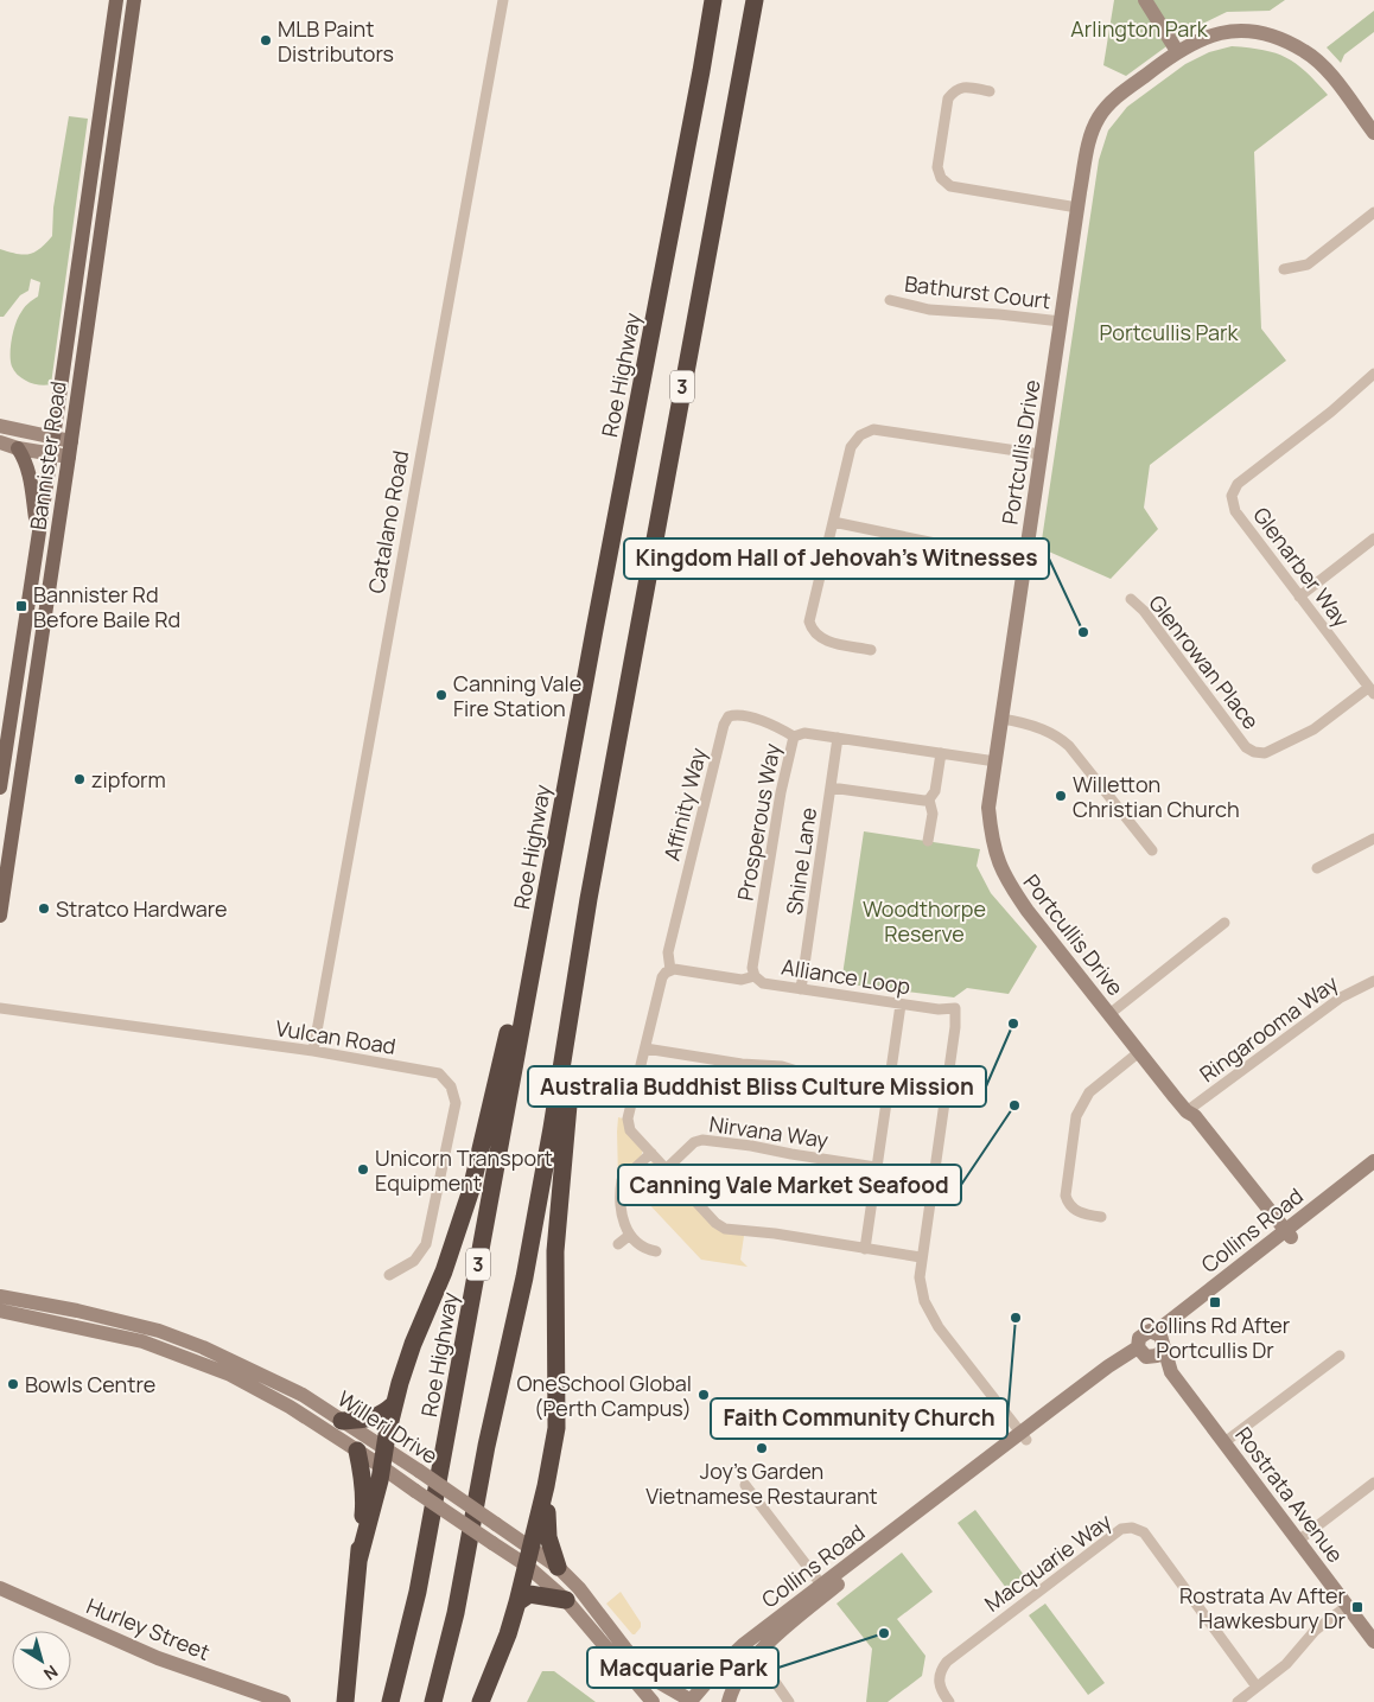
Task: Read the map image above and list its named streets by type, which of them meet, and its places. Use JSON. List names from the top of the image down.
{
  "streets": {
    "highway": ["Roe Highway", "3"],
    "main road": [
      "Portcullis Drive",
      "Bannister Road",
      "Collins Road",
      "Willeri Drive",
      "Rostrata Avenue",
      "Hurley Street"
    ],
    "street": [
      "Bathurst Court",
      "Catalano Road",
      "Glenarber Way",
      "Glenrowan Place",
      "Affinity Way",
      "Prosperous Way",
      "Shine Lane",
      "Alliance Loop",
      "Ringarooma Way",
      "Vulcan Road",
      "Nirvana Way",
      "Macquarie Way"
    ]
  },
  "crossings": [
    ["Bathurst Court", "Portcullis Drive"],
    ["Portcullis Drive", "Prosperous Way"],
    ["Portcullis Drive", "Ringarooma Way"],
    ["Portcullis Drive", "Collins Road"],
    ["Catalano Road", "Vulcan Road"],
    ["Glenarber Way", "Glenrowan Place"],
    ["Affinity Way", "Prosperous Way"],
    ["Affinity Way", "Alliance Loop"],
    ["Prosperous Way", "Shine Lane"],
    ["Prosperous Way", "Alliance Loop"],
    ["Shine Lane", "Alliance Loop"],
    ["Collins Road", "Willeri Drive"],
    ["Collins Road", "Rostrata Avenue"]
  ],
  "parks": ["Arlington Park", "Portcullis Park", "Woodthorpe Reserve"],
  "places": {
    "other": [
      "MLB Paint Distributors",
      "Kingdom Hall of Jehovah's Witnesses",
      "Canning Vale Fire Station",
      "zipform",
      "Willetton Christian Church",
      "Stratco Hardware",
      "Australia Buddhist Bliss Culture Mission",
      "Canning Vale Market Seafood",
      "Unicorn Transport Equipment",
      "Faith Community Church",
      "Bowls Centre",
      "OneSchool Global (Perth Campus)",
      "Joy's Garden Vietnamese Restaurant",
      "Macquarie Park"
    ],
    "transit": ["Bannister Rd Before Baile Rd", "Collins Rd After Portcullis Dr", "Rostrata Av After Hawkesbury Dr"]
  },
  "north": "bottom right"
}
